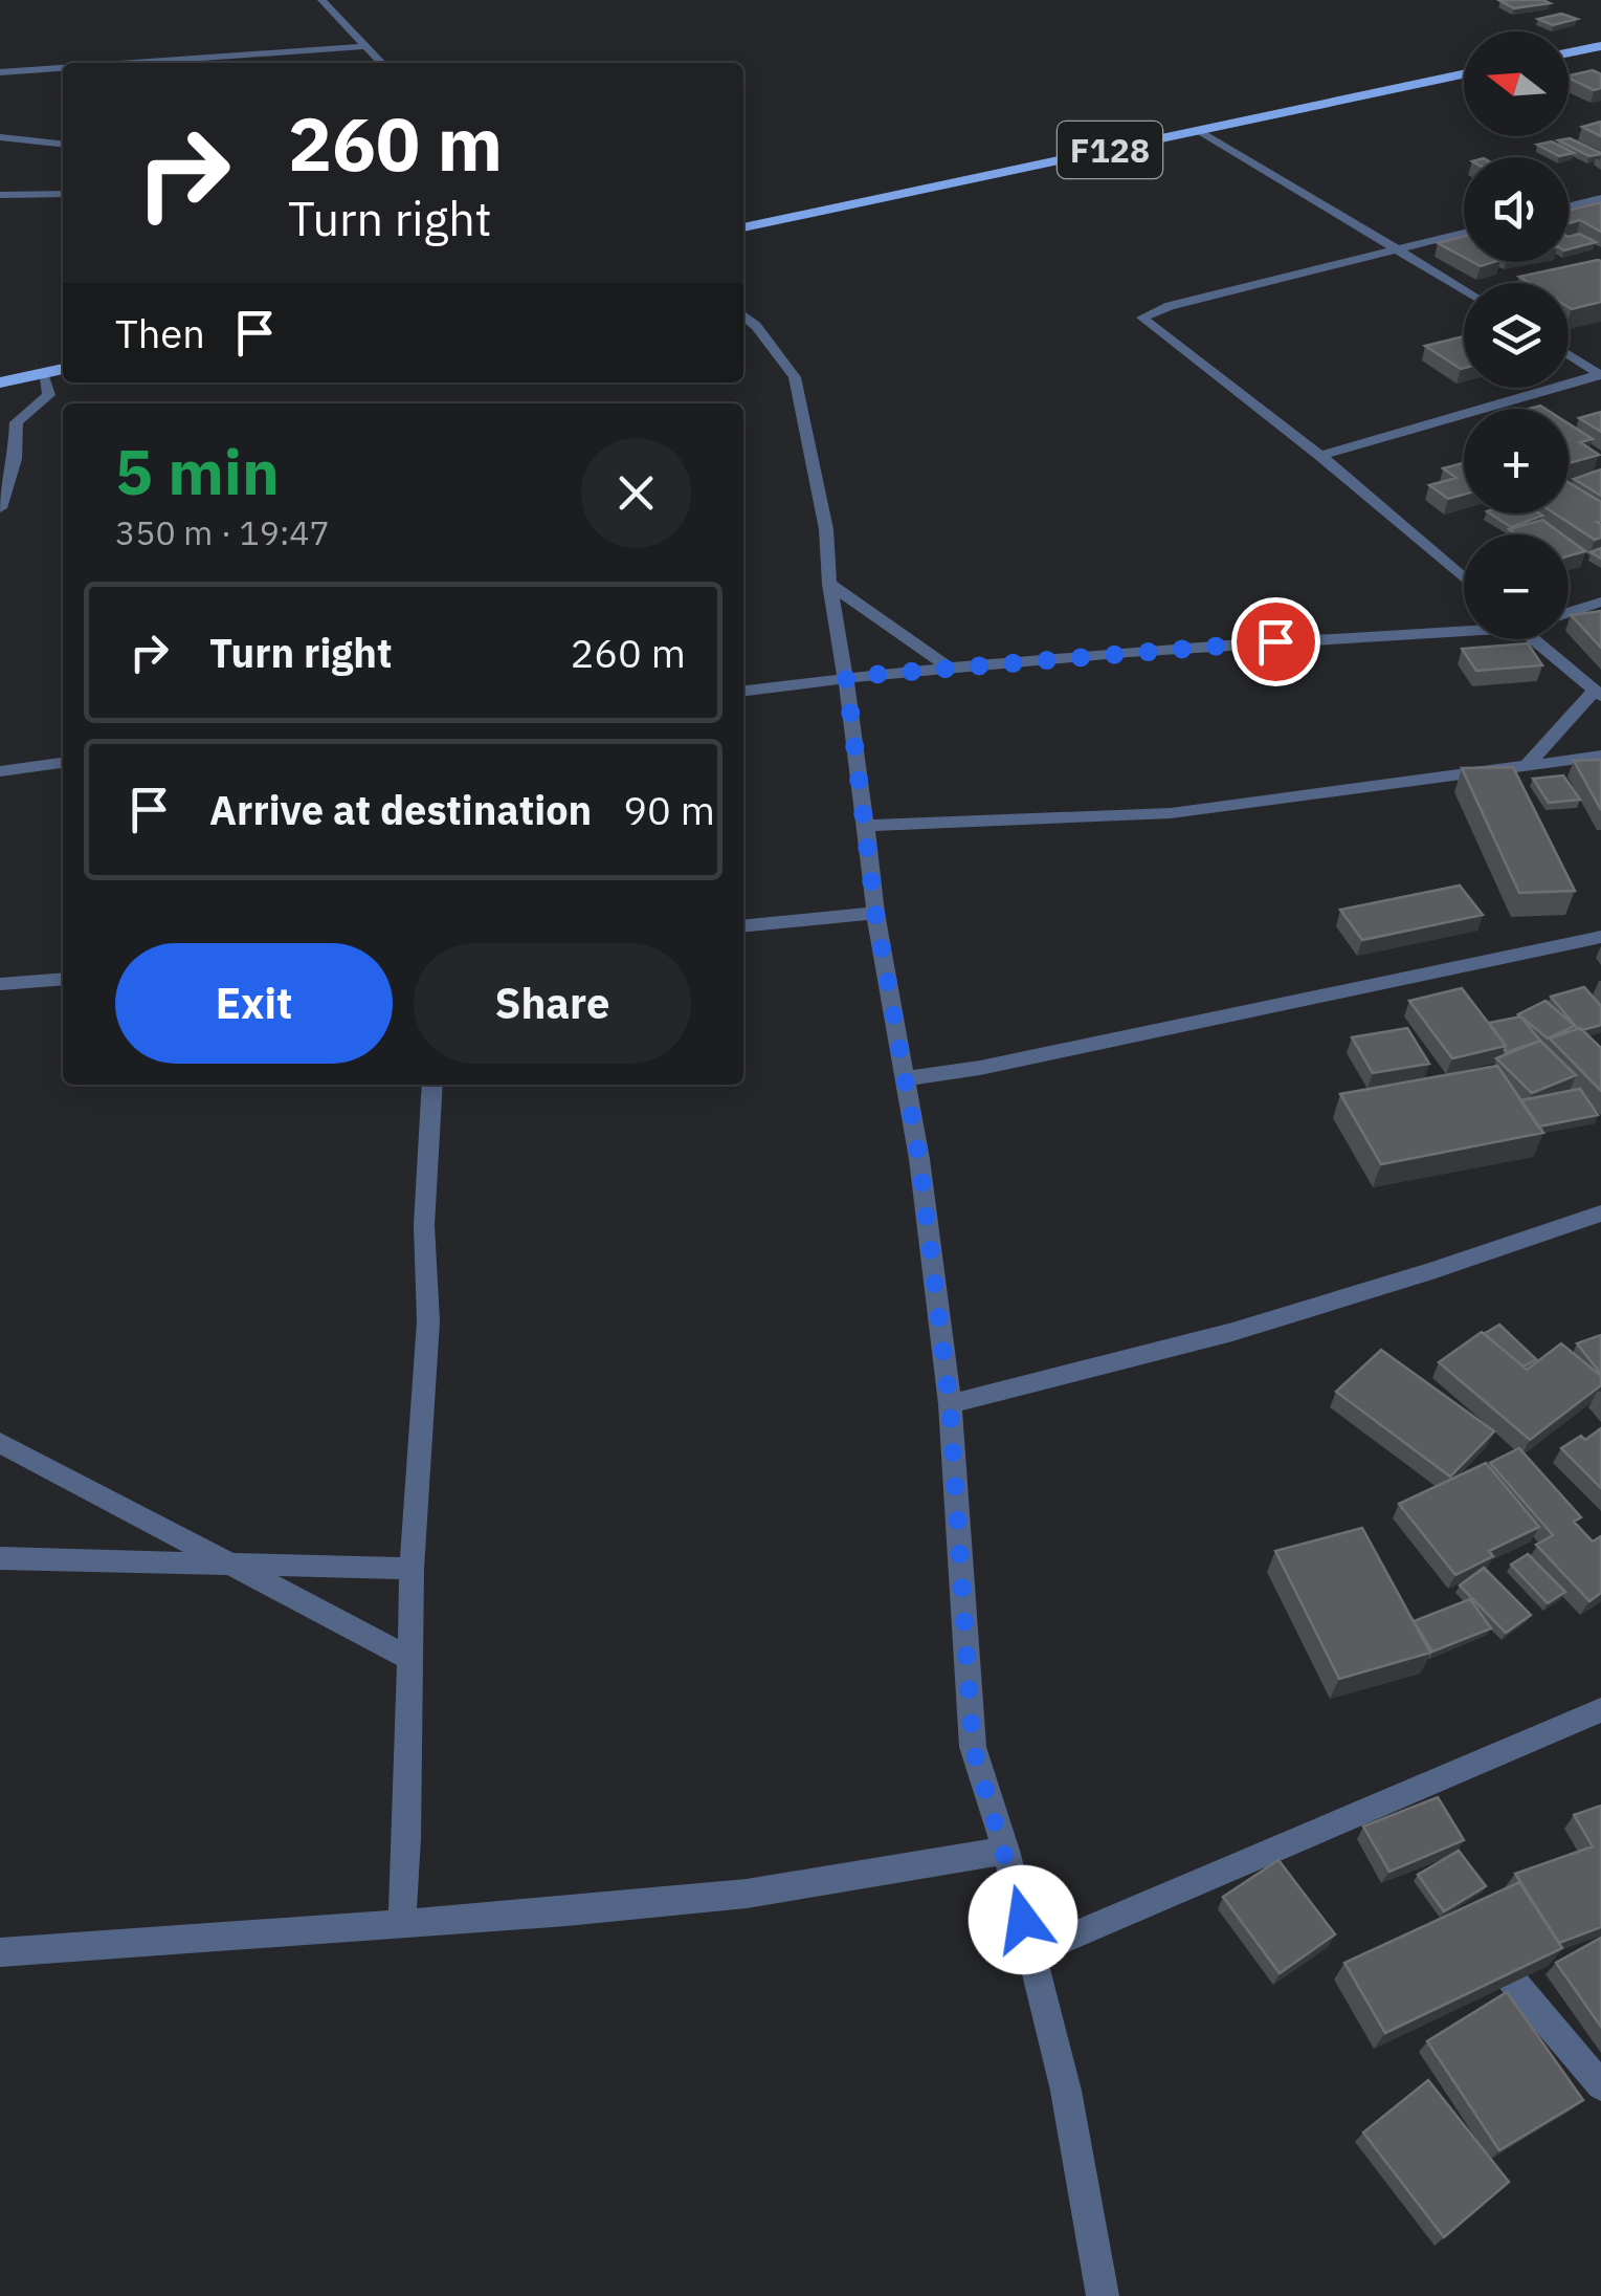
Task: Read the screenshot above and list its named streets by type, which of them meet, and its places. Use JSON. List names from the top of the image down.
{
  "streets": {
    "main road": ["F128"]
  },
  "north": "left",
  "page": {
    "map_buttons": ["+", "−"],
    "turn": ["260 m", "Turn right"],
    "then": "Then",
    "heading": ["5 min", "350 m · 19:47"],
    "list": [
      {
        "name": "Turn right",
        "value": "260 m"
      },
      {
        "name": "Arrive at destination",
        "value": "90 m"
      }
    ],
    "buttons": ["Exit", "Share"]
  }
}
